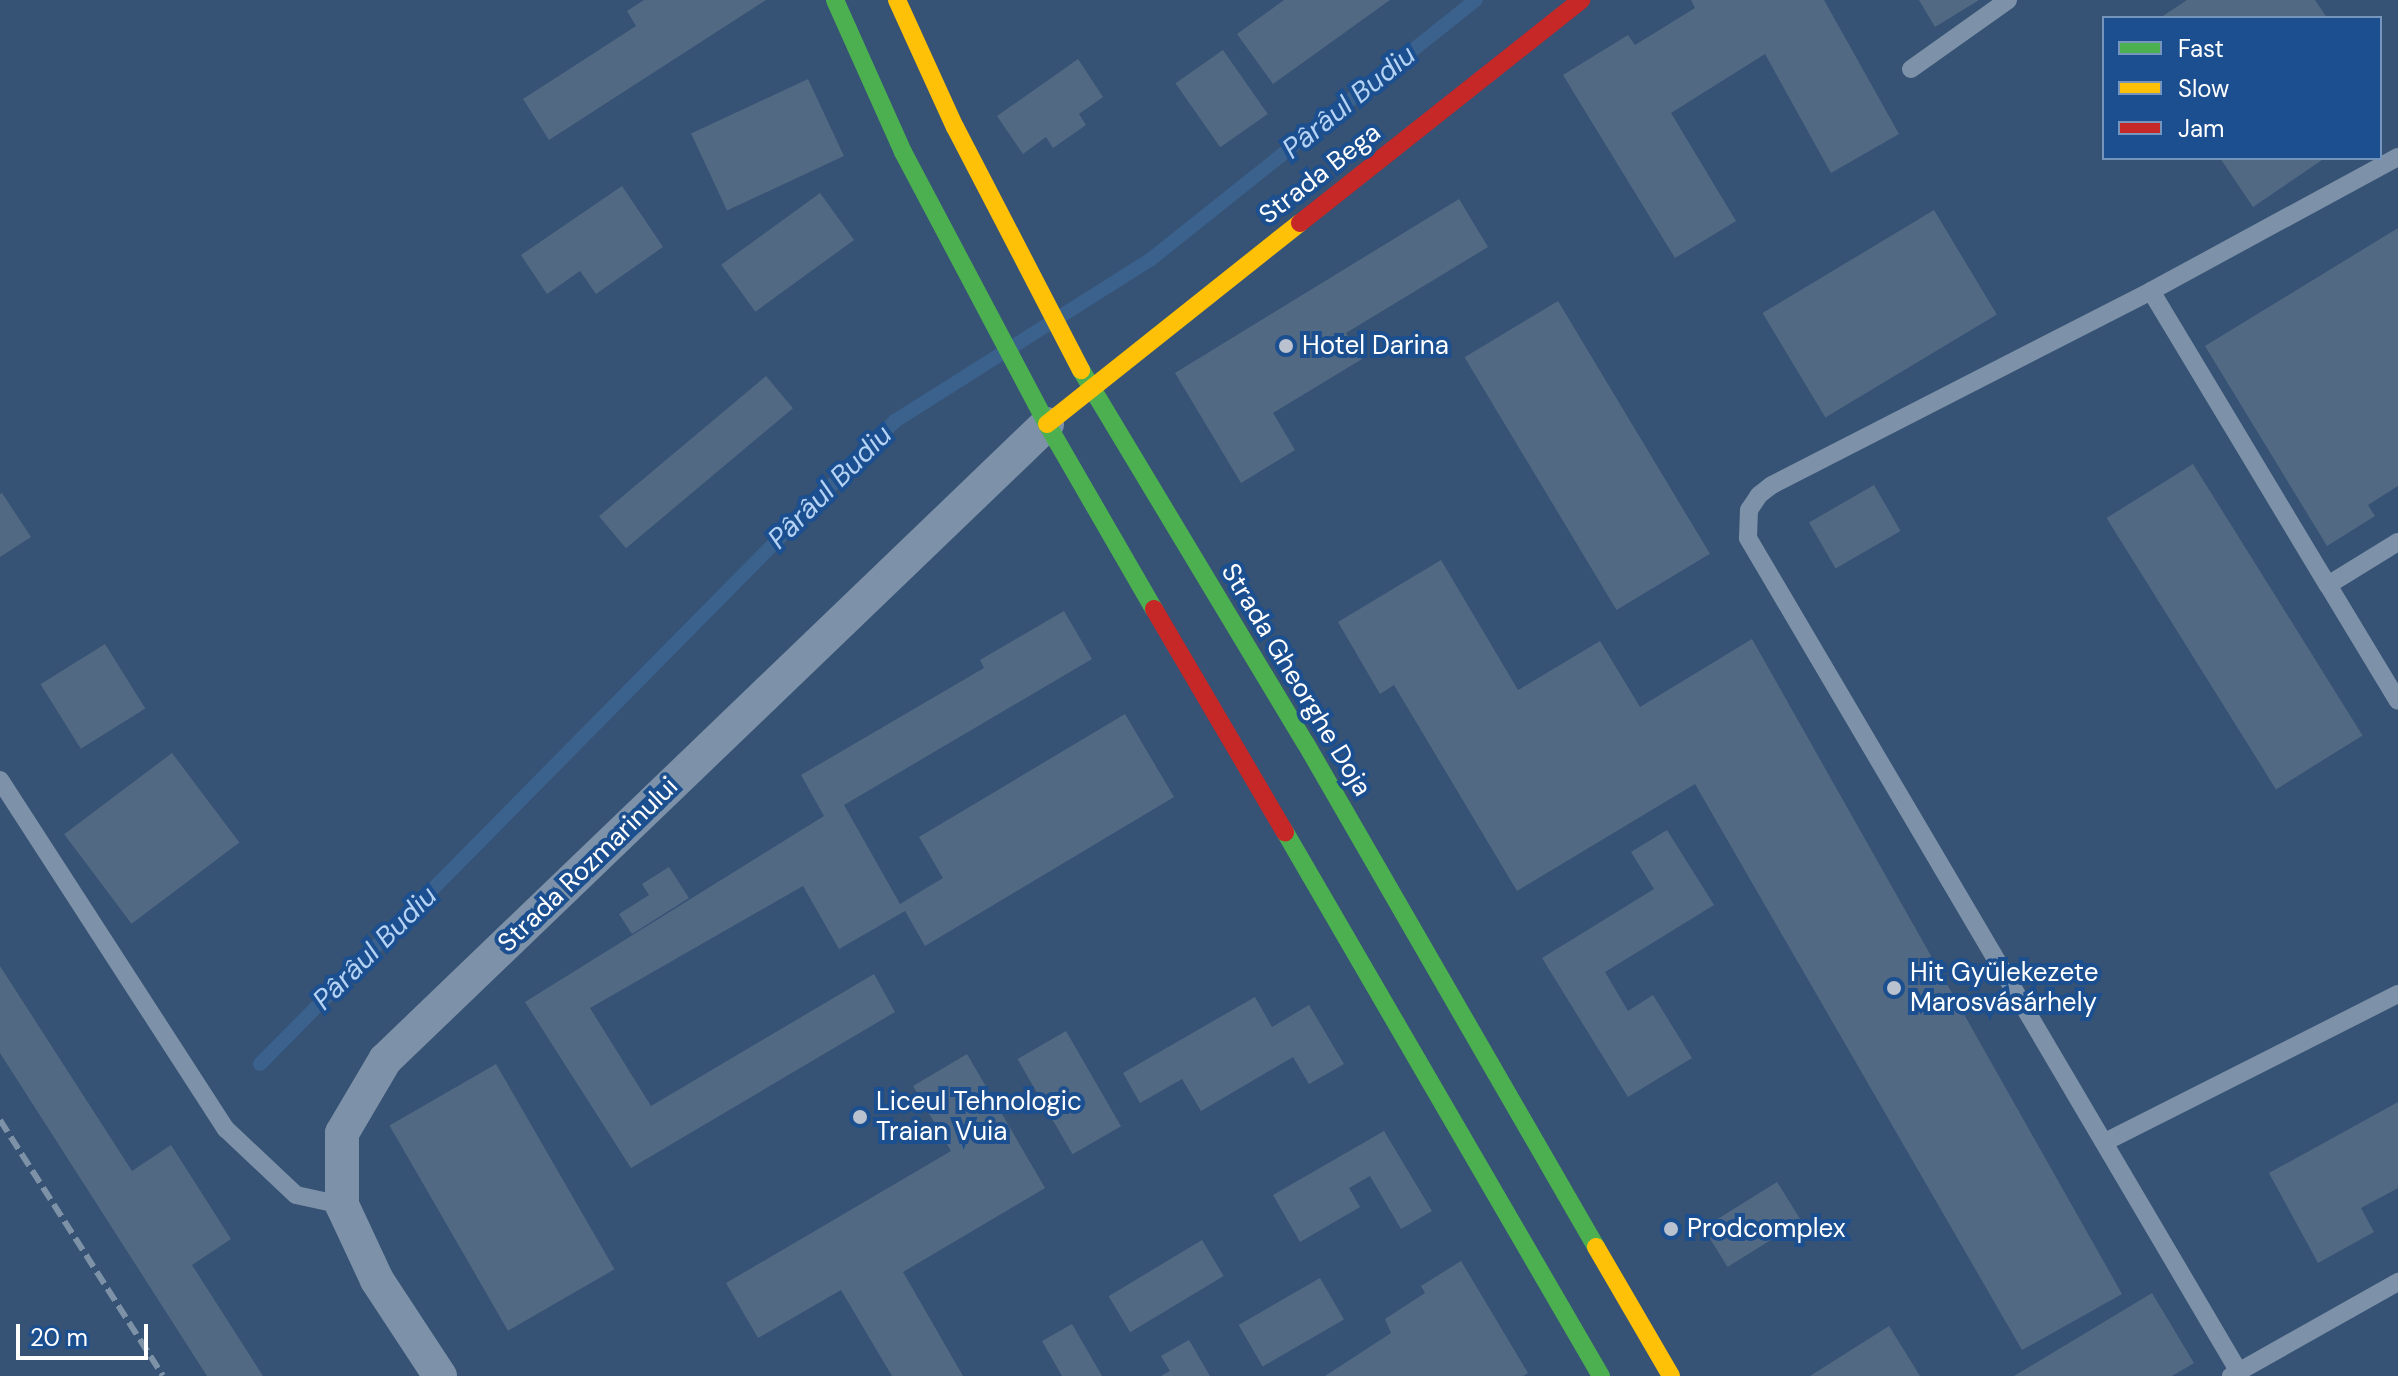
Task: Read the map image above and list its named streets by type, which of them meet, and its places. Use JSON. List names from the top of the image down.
{
  "streets": {
    "main road": ["Strada Bega", "Strada Gheorghe Doja"],
    "street": ["Strada Rozmarinului"]
  },
  "crossings": [
    ["Strada Bega", "Strada Gheorghe Doja"],
    ["Strada Bega", "Strada Rozmarinului"]
  ],
  "water": ["Pârâul Budiu"],
  "places": [
    "Hotel Darina",
    "Hit Gyülekezete Marosvásárhely",
    "Liceul Tehnologic Traian Vuia",
    "Prodcomplex"
  ],
  "legend": ["Fast", "Slow", "Jam"],
  "scale_bar": "20 m"
}
